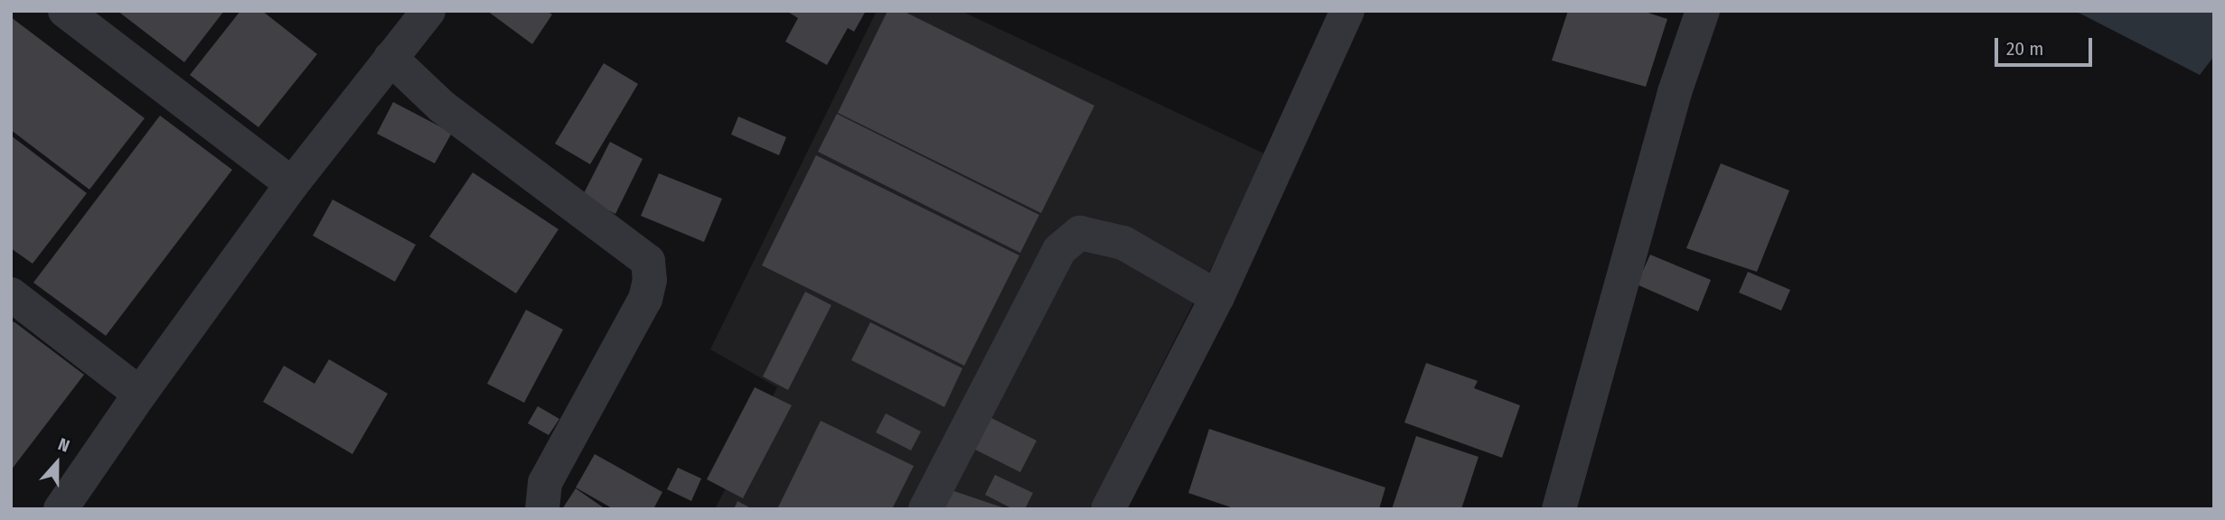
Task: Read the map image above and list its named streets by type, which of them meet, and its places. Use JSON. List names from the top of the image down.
{
  "scale_bar": "20 m",
  "north": "top"
}
